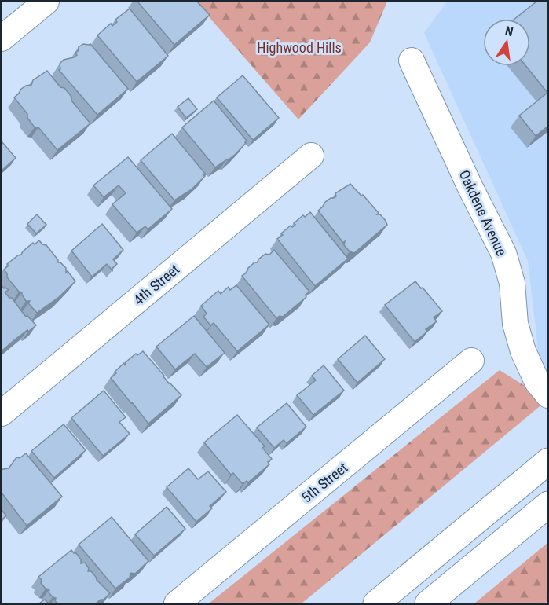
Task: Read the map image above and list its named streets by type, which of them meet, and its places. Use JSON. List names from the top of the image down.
{
  "streets": {
    "street": ["Oakdene Avenue", "4th Street", "5th Street"]
  },
  "parks": ["Highwood Hills"],
  "north": "top"
}
